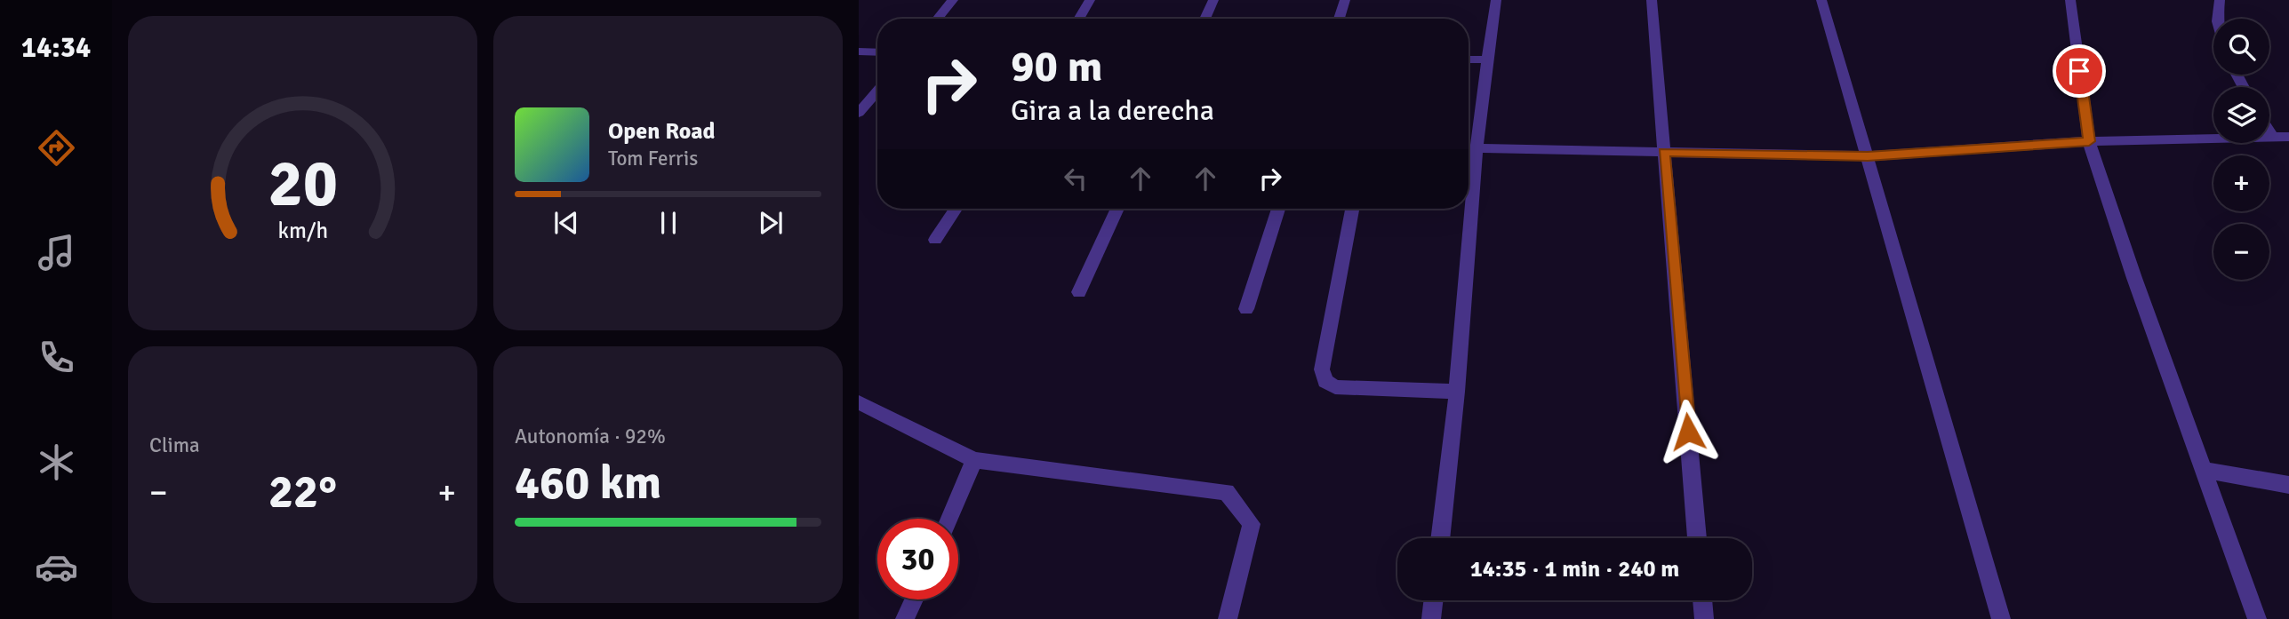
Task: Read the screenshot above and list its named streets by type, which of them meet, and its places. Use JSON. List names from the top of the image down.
{
  "page": {
    "tabs": "14:34",
    "map_buttons": ["+", "−"],
    "turn": ["90 m", "Gira a la derecha"],
    "song": ["Open Road", "Tom Ferris"],
    "tile": [
      "Clima",
      ["Autonomía · 92%", "460 km"]
    ],
    "heat": ["−", "22°", "+"],
    "limit": "30",
    "trip": "14:35 · 1 min · 240 m",
    "gauge": ["20", "km/h"]
  }
}
